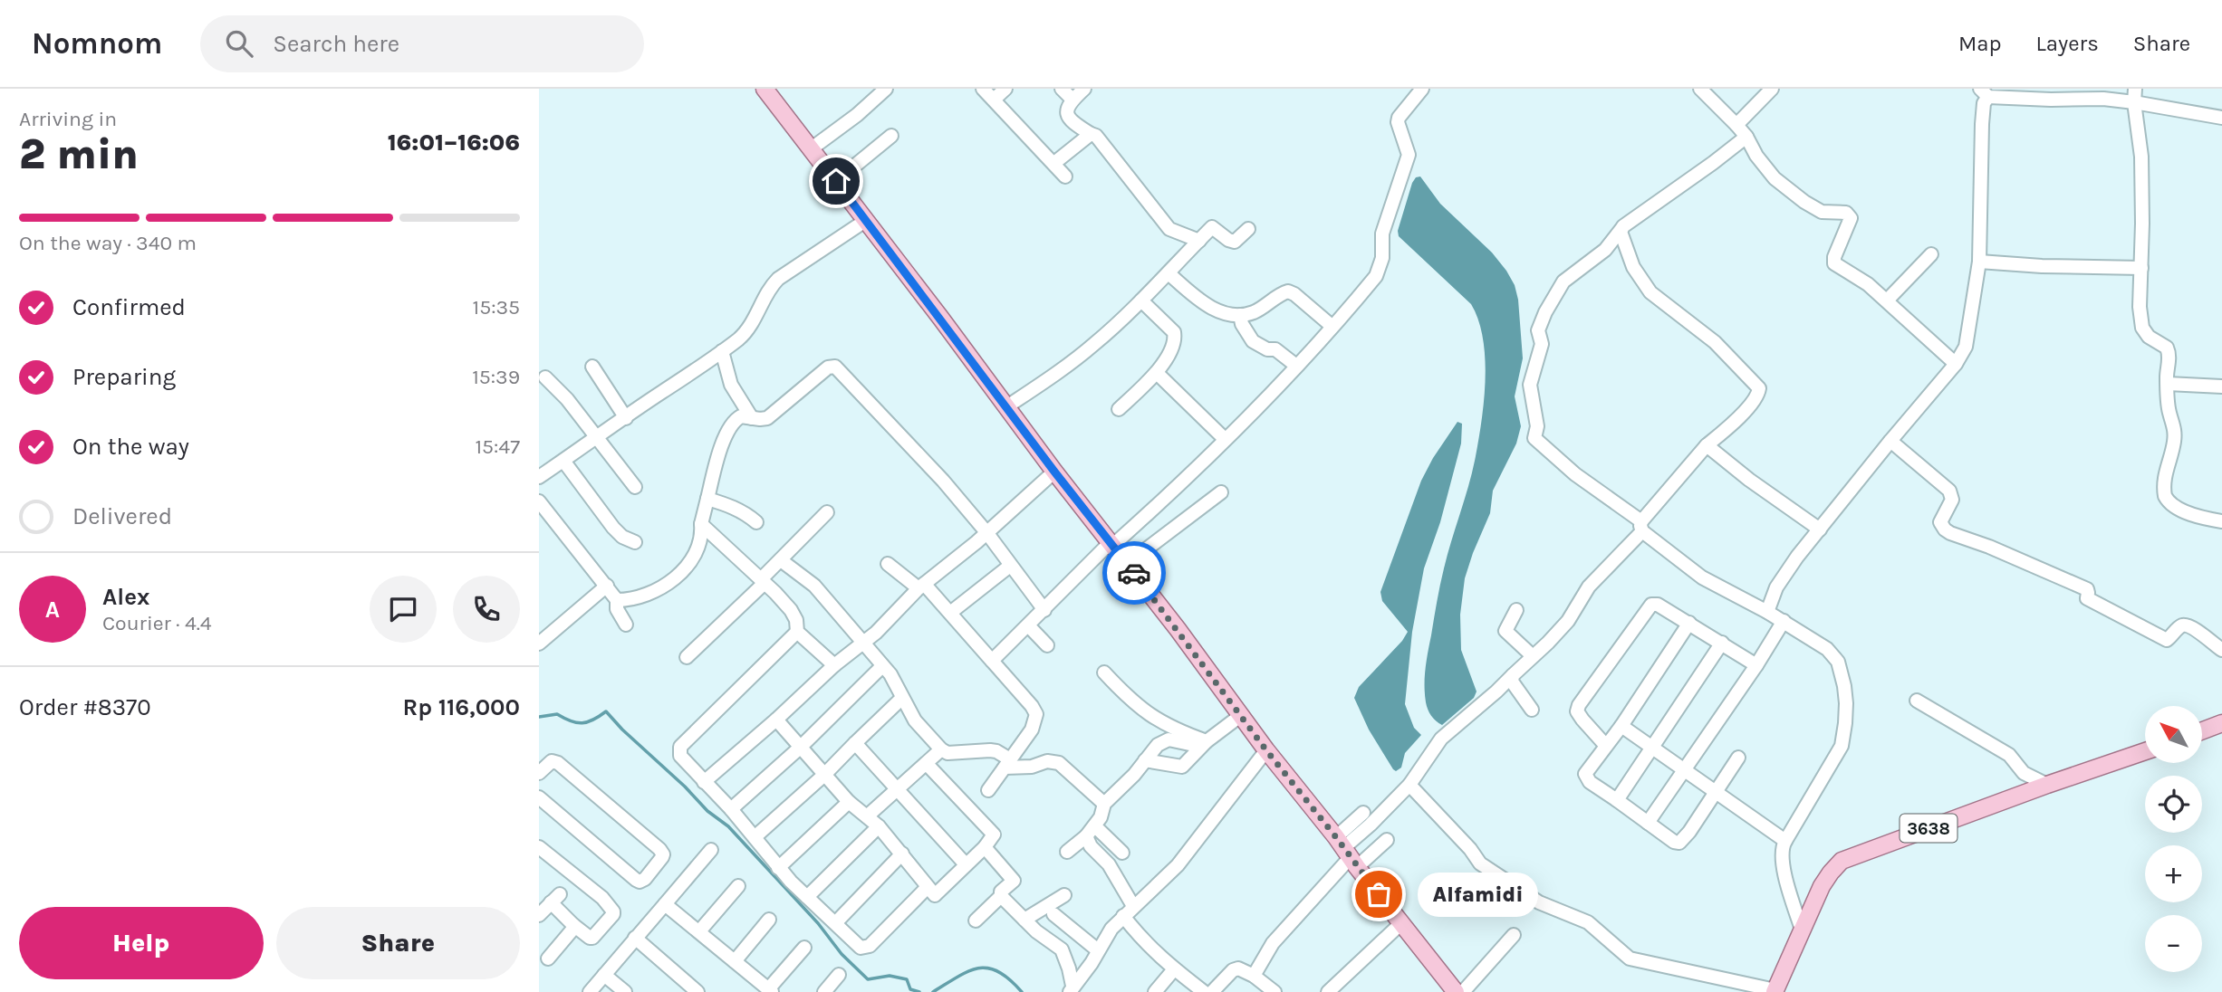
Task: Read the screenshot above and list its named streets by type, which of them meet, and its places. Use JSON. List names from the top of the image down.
{
  "streets": {
    "main road": ["3638"]
  },
  "places": ["Alfamidi"],
  "north": "top left",
  "page": {
    "header": "Nomnom",
    "search": "Search here",
    "nav": ["Map", "Layers", "Share"],
    "heading": ["2 min", "Arriving in", "16:01–16:06"],
    "panel": [
      "Alex",
      "Courier · 4.4",
      "Order #8370",
      "Rp 116,000"
    ],
    "bar": "On the way · 340 m",
    "list": [
      ["Confirmed", "15:35"],
      ["Preparing", "15:39"],
      ["On the way", "15:47"],
      "Delivered"
    ],
    "round": "A",
    "map_buttons": ["+", "−"],
    "bubble": "Alfamidi",
    "buttons": ["Help", "Share"]
  }
}
